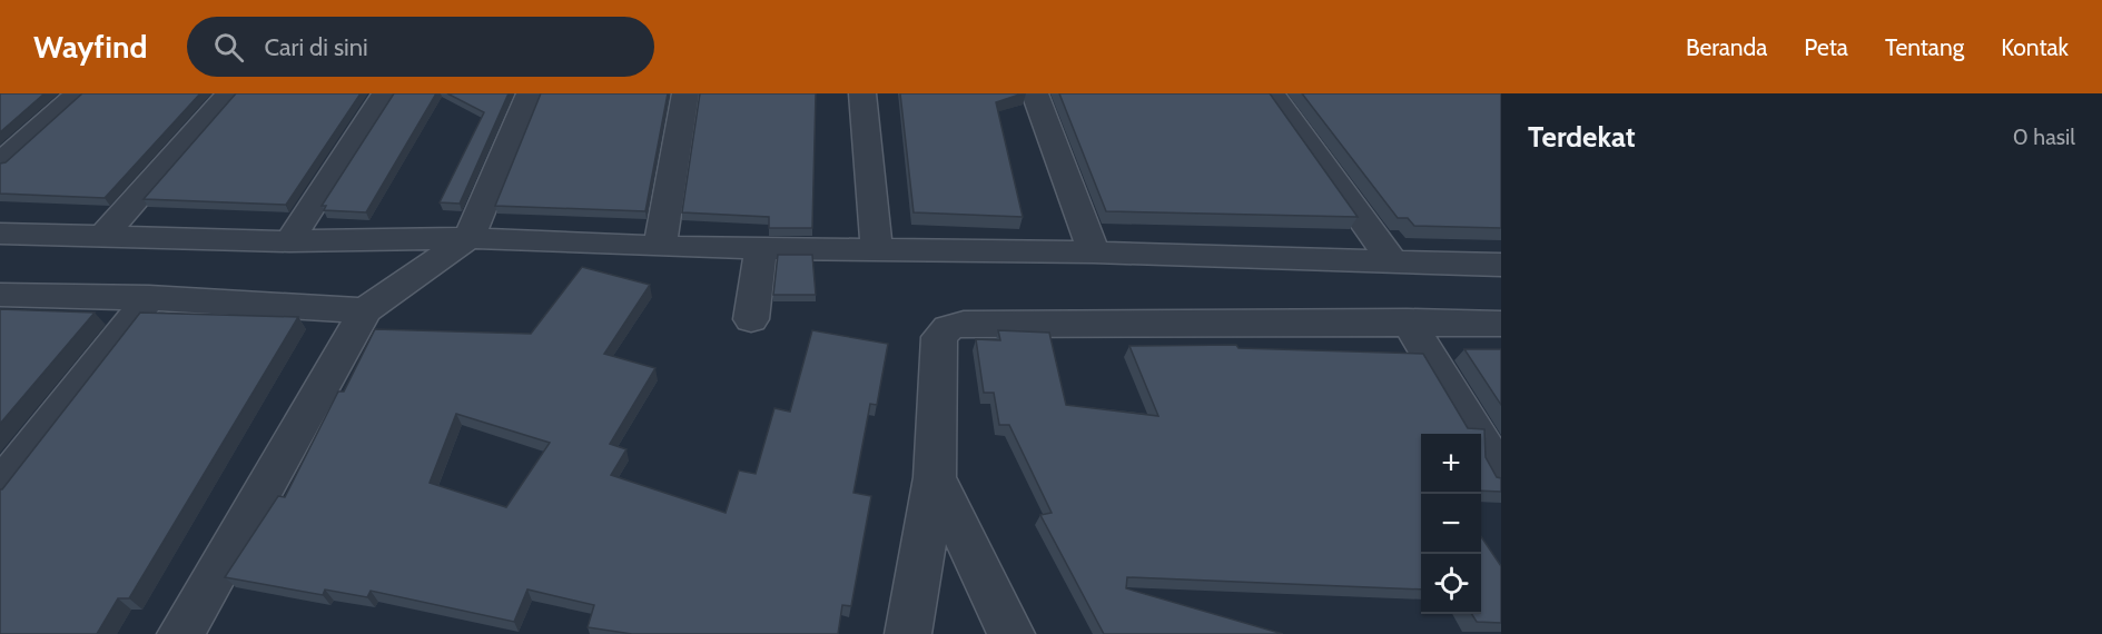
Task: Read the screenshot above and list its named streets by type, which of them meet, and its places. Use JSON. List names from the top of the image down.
{
  "page": {
    "header": "Wayfind",
    "search": "Cari di sini",
    "nav": [
      "Beranda",
      "Peta",
      "Tentang",
      "Kontak"
    ],
    "heading": ["Terdekat", "0 hasil"],
    "map_buttons": ["+", "−"]
  }
}
